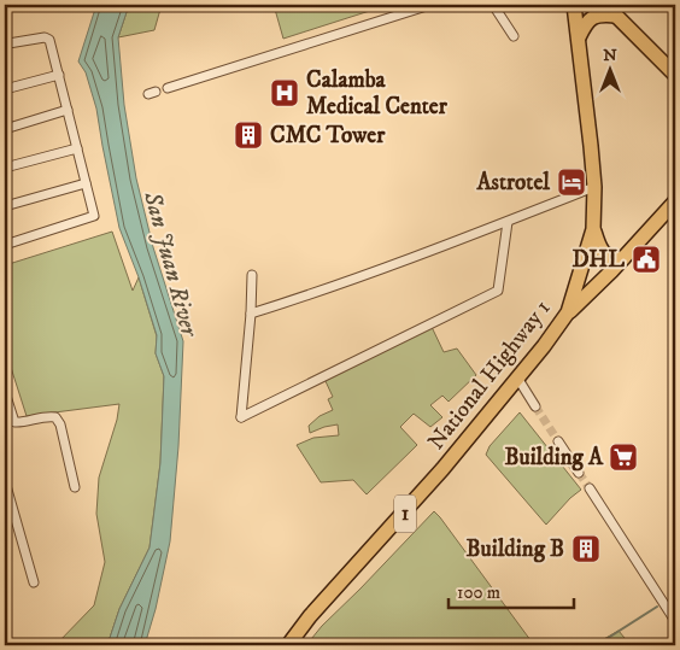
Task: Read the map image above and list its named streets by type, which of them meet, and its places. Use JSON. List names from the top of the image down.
{
  "streets": {
    "highway": ["National Highway 1", "1"]
  },
  "crossings": [
    ["National Highway 1", "1"]
  ],
  "water": ["San Juan River"],
  "places": {
    "hospital": ["Calamba Medical Center"],
    "building": ["CMC Tower", "Building B"],
    "hotel": ["Astrotel"],
    "public building": ["DHL"],
    "supermarket": ["Building A"]
  },
  "scale_bar": "100 m",
  "north": "top"
}
